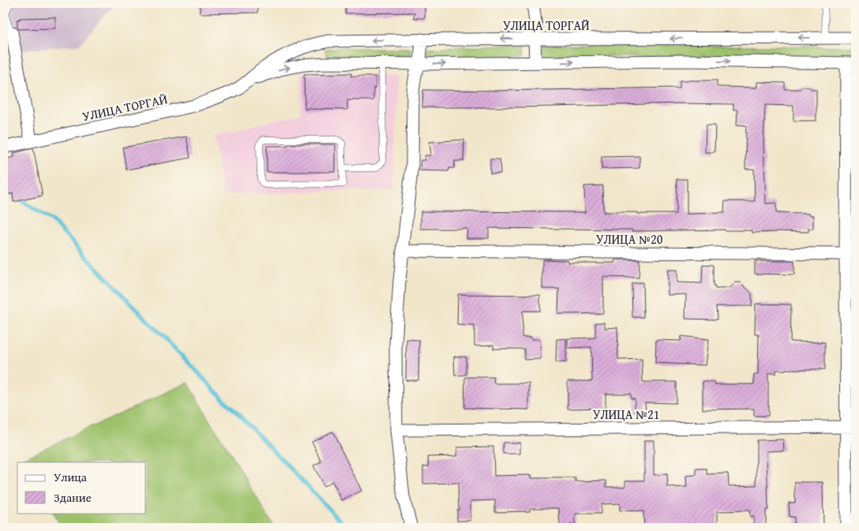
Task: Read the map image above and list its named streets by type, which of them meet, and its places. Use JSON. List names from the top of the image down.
{
  "streets": {
    "street": ["УЛИЦА ТОРГАЙ", "УЛИЦА №20", "УЛИЦА №21"]
  },
  "legend": ["Улица", "Здание"]
}
